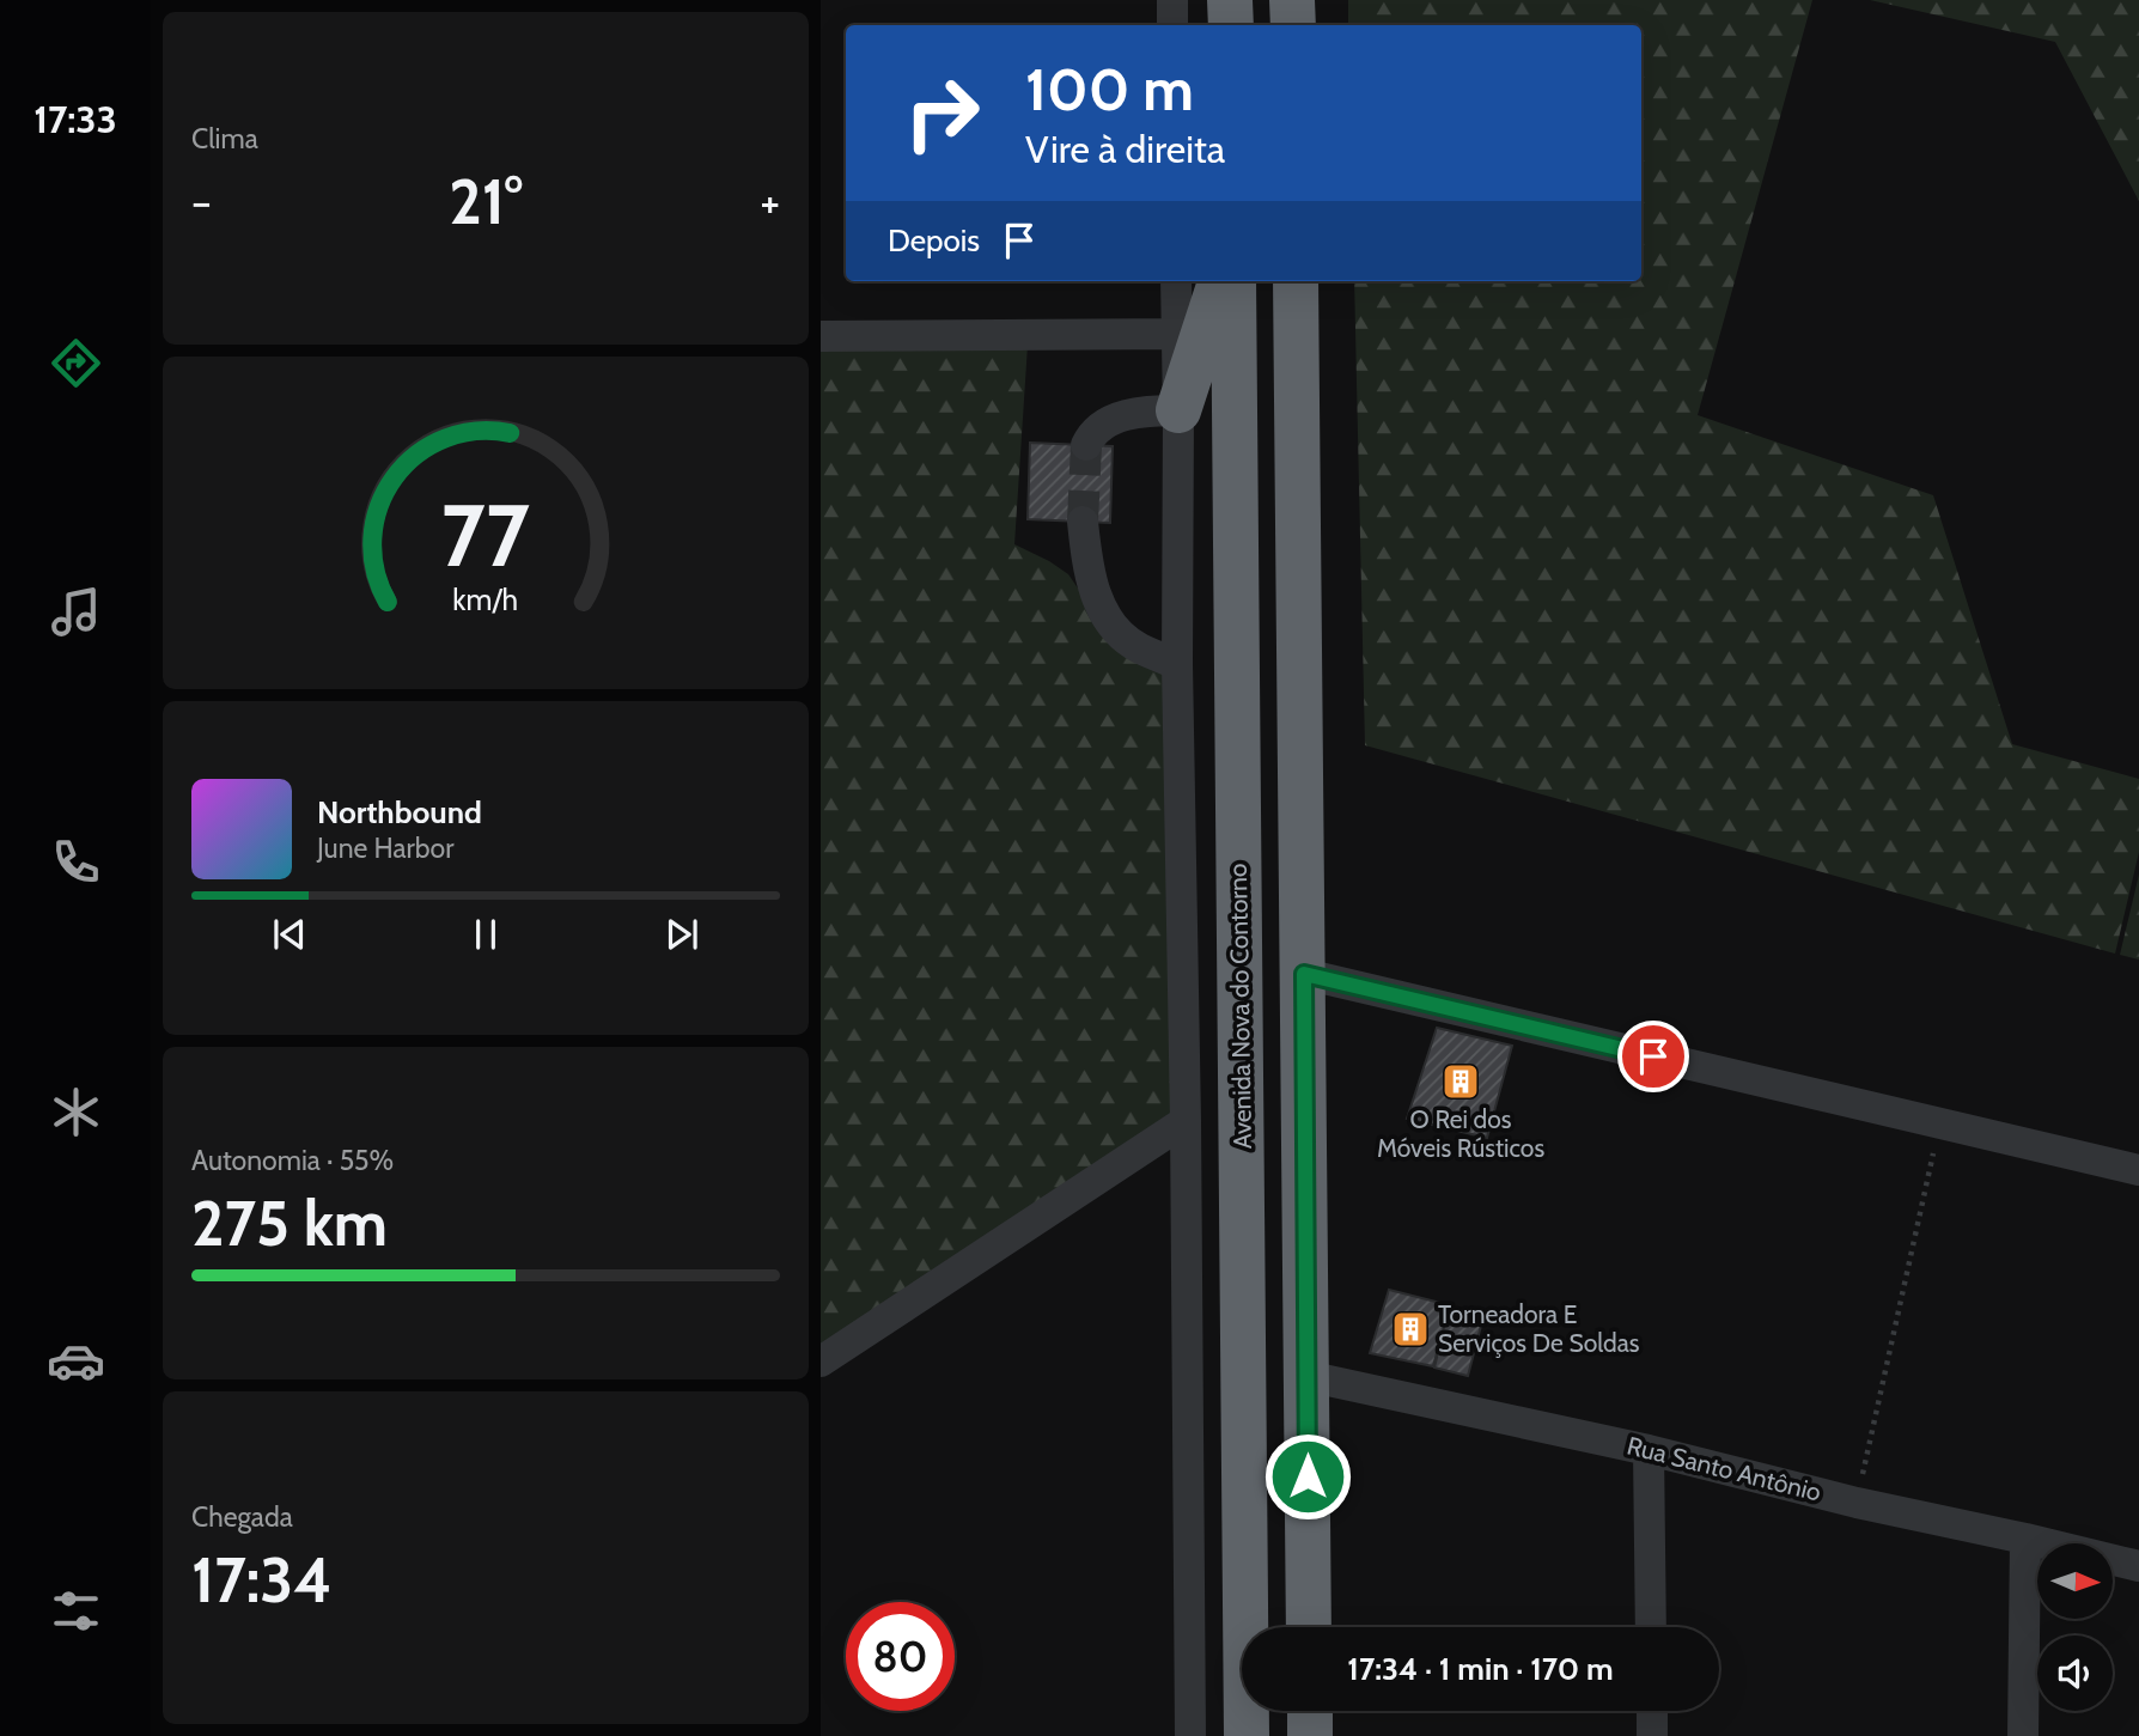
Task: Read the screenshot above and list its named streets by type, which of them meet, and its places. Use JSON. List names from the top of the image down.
{
  "streets": {
    "highway": ["Avenida Nova do Contorno"],
    "street": ["Rua Santo Antônio"]
  },
  "places": {
    "building": ["O Rei dos Móveis Rústicos", "Torneadora E Serviços De Soldas"]
  },
  "north": "right",
  "page": {
    "tabs": "17:33",
    "tile": [
      "Clima",
      ["Autonomia · 55%", "275 km"],
      ["Chegada", "17:34"]
    ],
    "turn": ["100 m", "Vire à direita"],
    "heat": ["−", "21°", "+"],
    "then": "Depois",
    "song": ["Northbound", "June Harbor"],
    "limit": "80",
    "trip": "17:34 · 1 min · 170 m",
    "gauge": ["77", "km/h"]
  }
}
